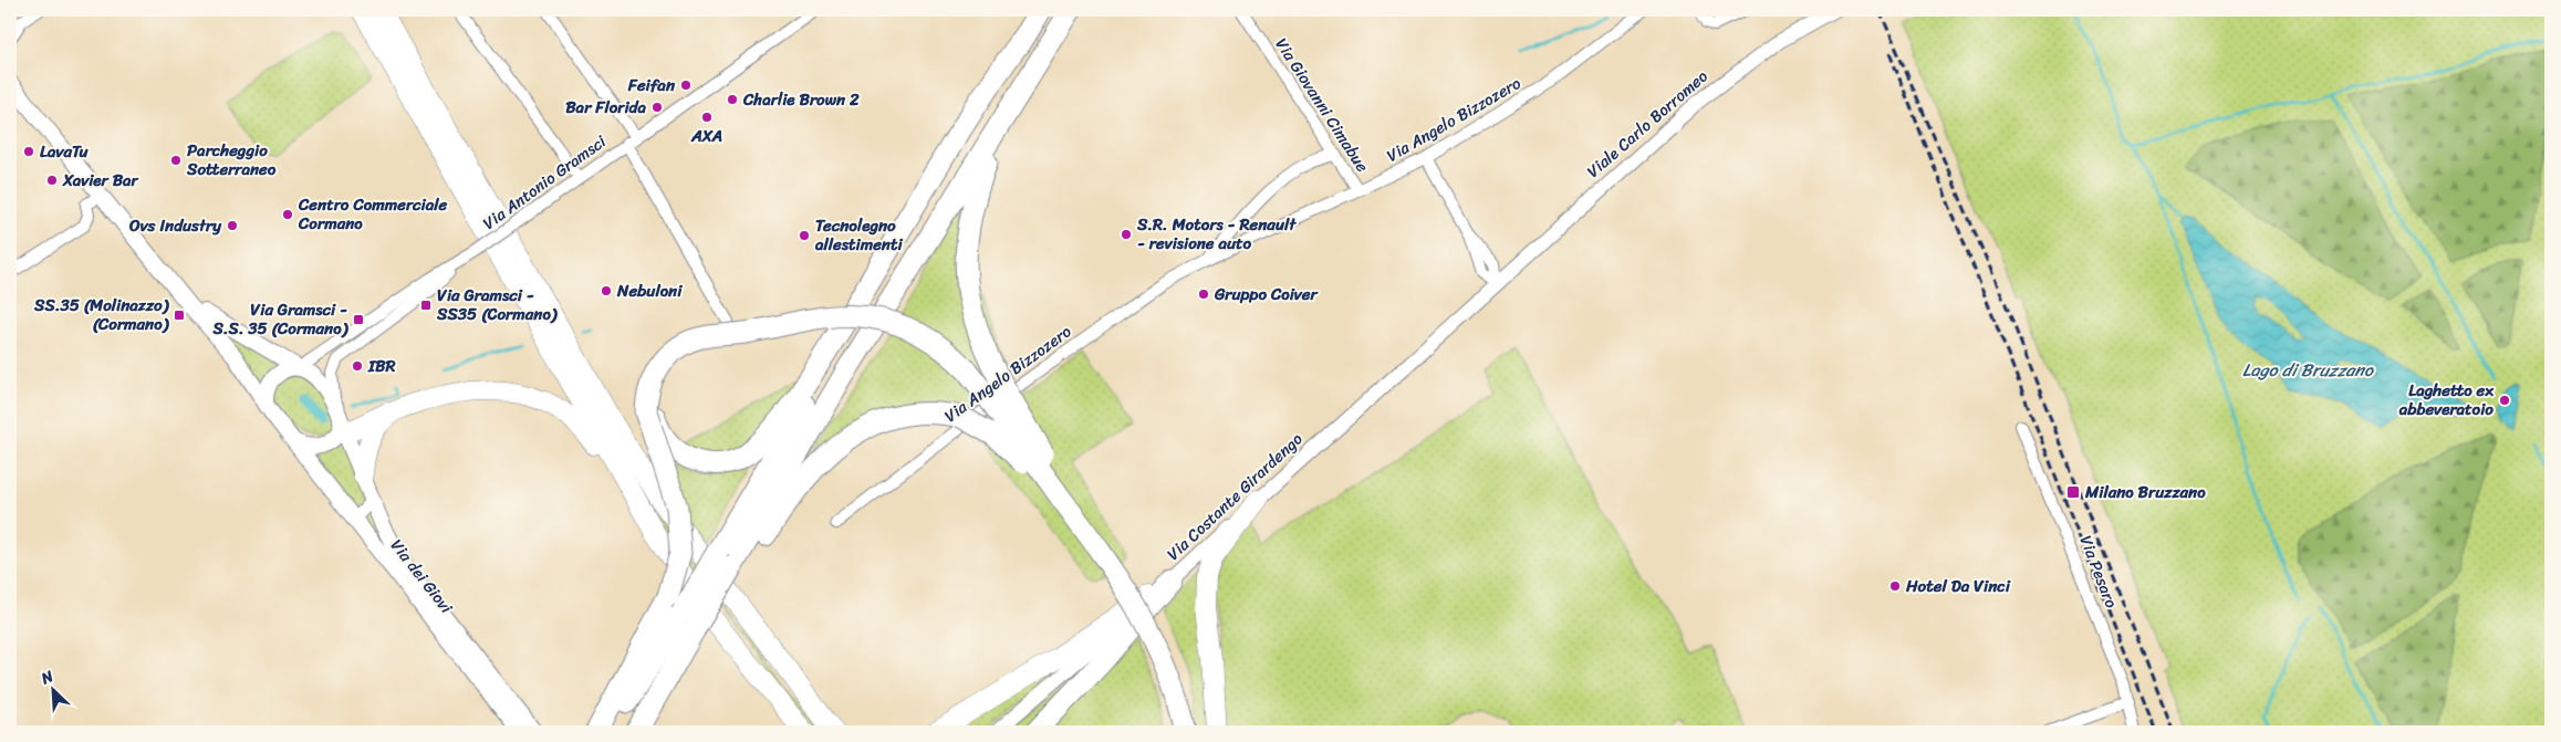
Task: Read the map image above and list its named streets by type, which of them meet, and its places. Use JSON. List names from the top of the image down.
{
  "streets": {
    "main road": ["Via dei Giovi"],
    "street": [
      "Via Giovanni Cimabue",
      "Via Angelo Bizzozero",
      "Viale Carlo Borromeo",
      "Via Antonio Gramsci",
      "Via Costante Girardengo",
      "Via Pesaro"
    ]
  },
  "crossings": [
    ["Via Giovanni Cimabue", "Via Angelo Bizzozero"],
    ["Viale Carlo Borromeo", "Via Costante Girardengo"],
    ["Via Antonio Gramsci", "Via dei Giovi"]
  ],
  "water": ["Lago di Bruzzano"],
  "places": {
    "other": [
      "Feifan",
      "Charlie Brown 2",
      "Bar Florida",
      "AXA",
      "LavaTu",
      "Parcheggio Sotterraneo",
      "Xavier Bar",
      "Centro Commerciale Cormano",
      "Ovs Industry",
      "S.R. Motors - Renault - revisione auto",
      "Tecnolegno allestimenti",
      "Nebuloni",
      "Gruppo Coiver",
      "IBR",
      "Laghetto ex abbeveratoio",
      "Hotel Da Vinci"
    ],
    "transit": [
      "Via Gramsci - SS35 (Cormano)",
      "SS.35 (Molinazzo) (Cormano)",
      "Via Gramsci - S.S. 35 (Cormano)",
      "Milano Bruzzano"
    ]
  },
  "north": "top left"
}
